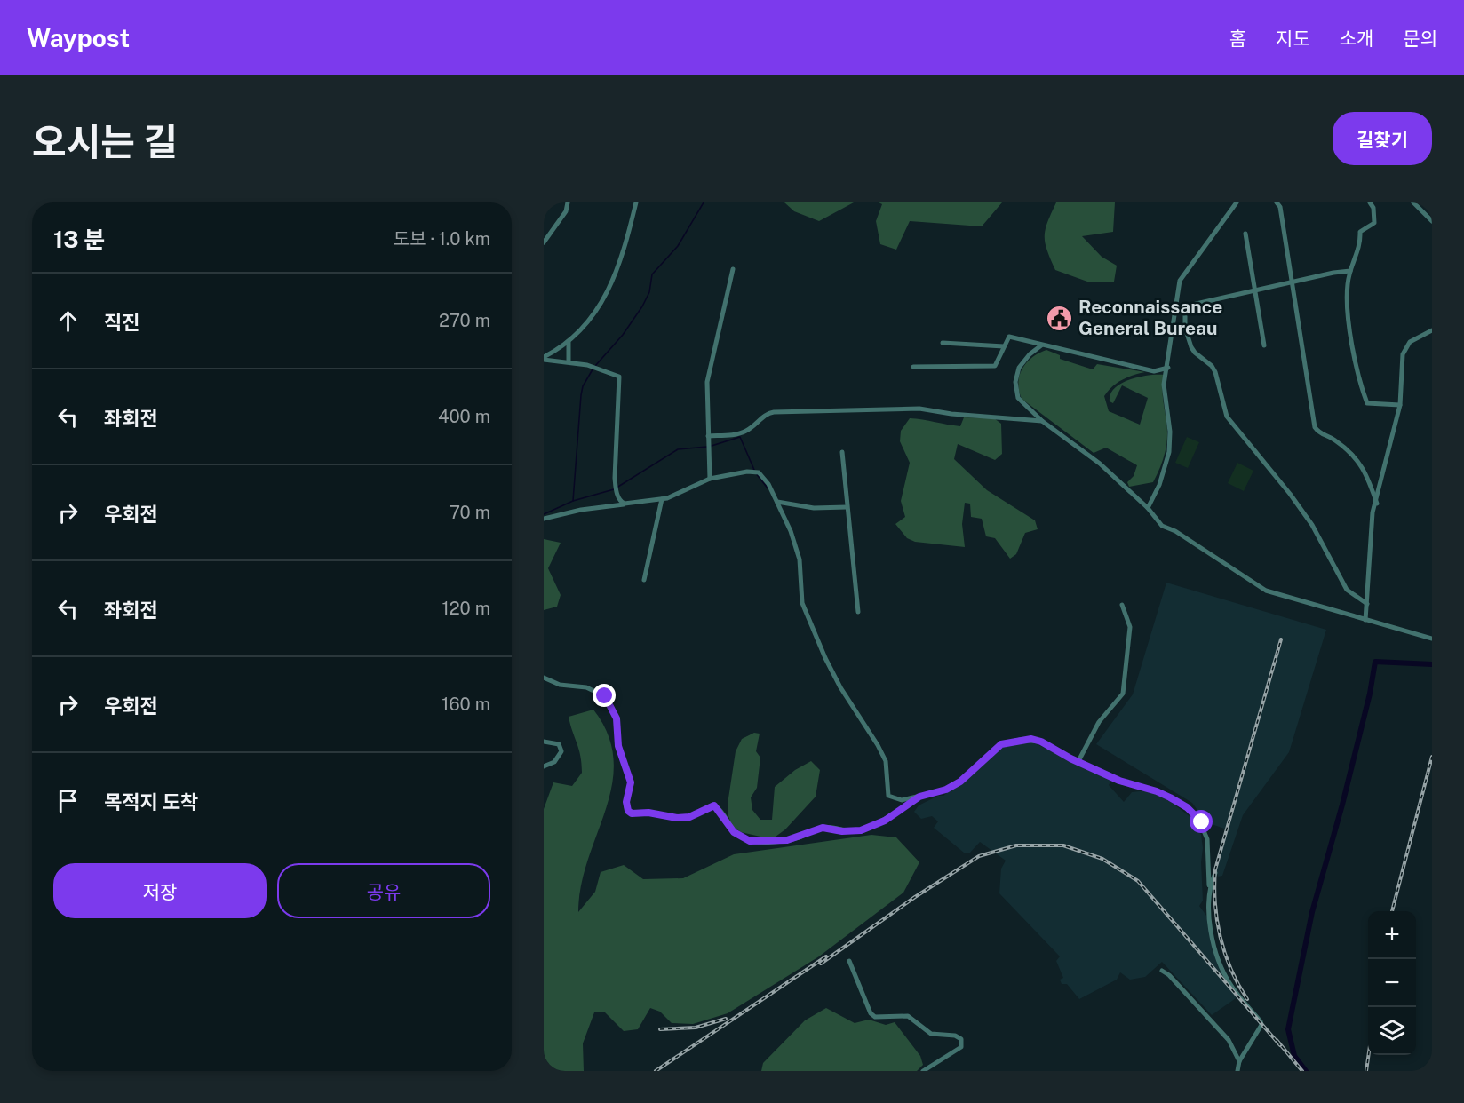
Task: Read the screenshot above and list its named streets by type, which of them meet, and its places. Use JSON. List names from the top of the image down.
{
  "places": {
    "public building": ["Reconnaissance General Bureau"]
  },
  "page": {
    "header": "Waypost",
    "nav": [
      "홈",
      "지도",
      "소개",
      "문의"
    ],
    "title": "오시는 길",
    "buttons": [
      "길찾기",
      ["저장", "공유"]
    ],
    "heading": ["13 분", "도보 · 1.0 km"],
    "list": [
      ["직진", "270 m"],
      ["좌회전", "400 m"],
      ["우회전", "70 m"],
      ["좌회전", "120 m"],
      ["우회전", "160 m"],
      "목적지 도착"
    ],
    "map_buttons": ["+", "−"]
  }
}
